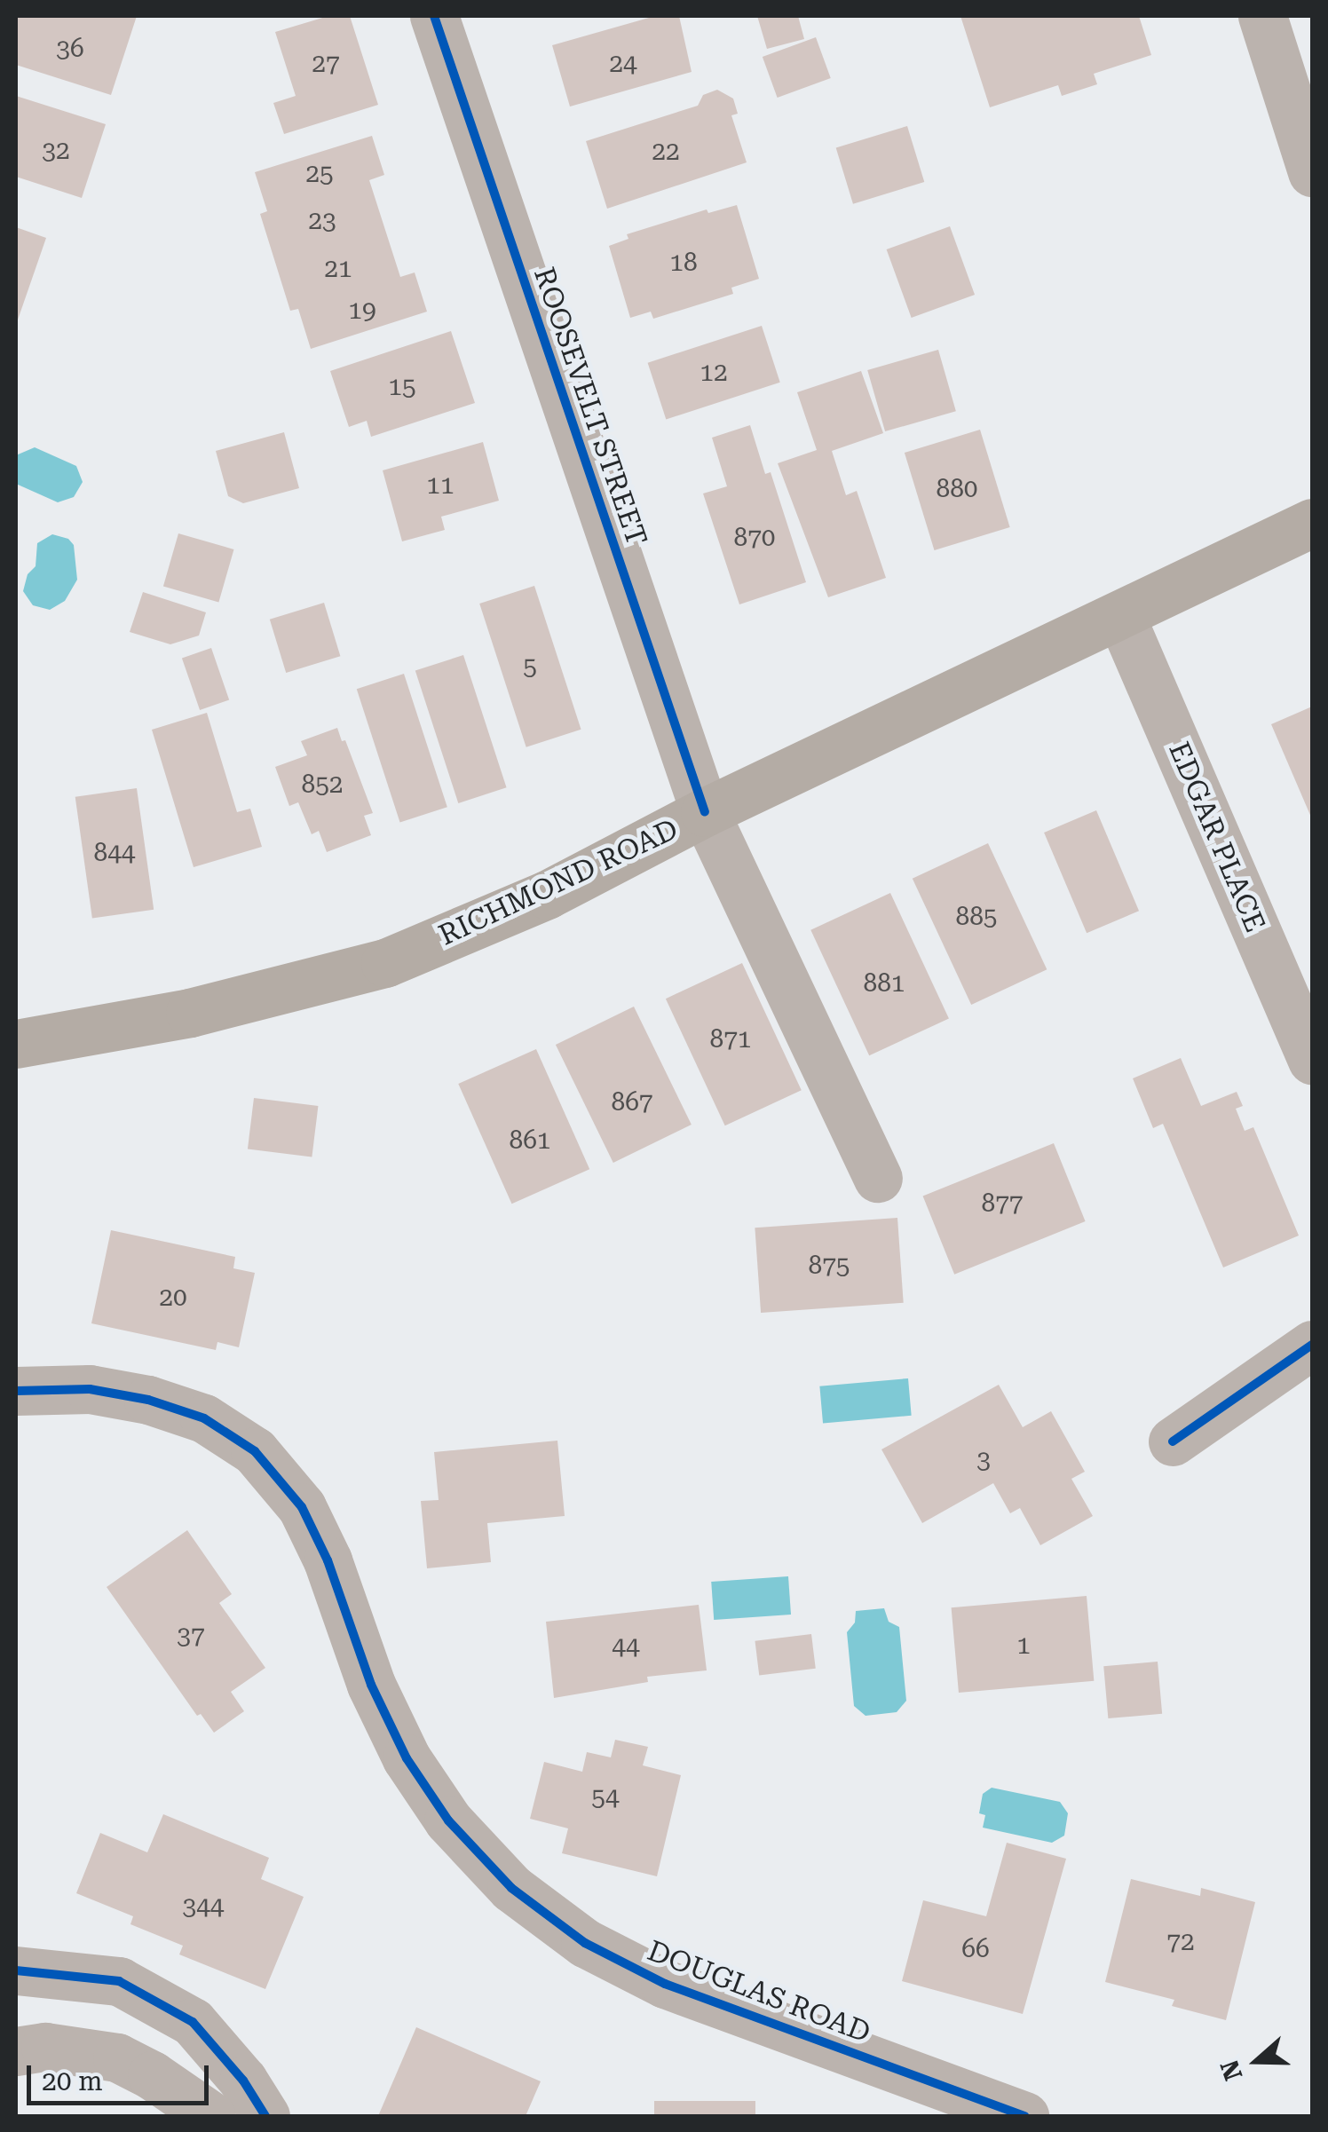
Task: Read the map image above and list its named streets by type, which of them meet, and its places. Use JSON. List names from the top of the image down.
{
  "streets": {
    "main road": ["RICHMOND ROAD"],
    "street": ["ROOSEVELT STREET", "EDGAR PLACE", "DOUGLAS ROAD"]
  },
  "crossings": [
    ["ROOSEVELT STREET", "RICHMOND ROAD"],
    ["EDGAR PLACE", "RICHMOND ROAD"]
  ],
  "house_numbers": [
    "36",
    "27",
    "24",
    "32",
    "22",
    "25",
    "23",
    "18",
    "21",
    "19",
    "12",
    "15",
    "11",
    "880",
    "870",
    "5",
    "852",
    "844",
    "885",
    "881",
    "871",
    "867",
    "861",
    "877",
    "875",
    "20",
    "3",
    "37",
    "1",
    "44",
    "54",
    "344",
    "72",
    "66"
  ],
  "scale_bar": "20 m",
  "north": "left"
}
